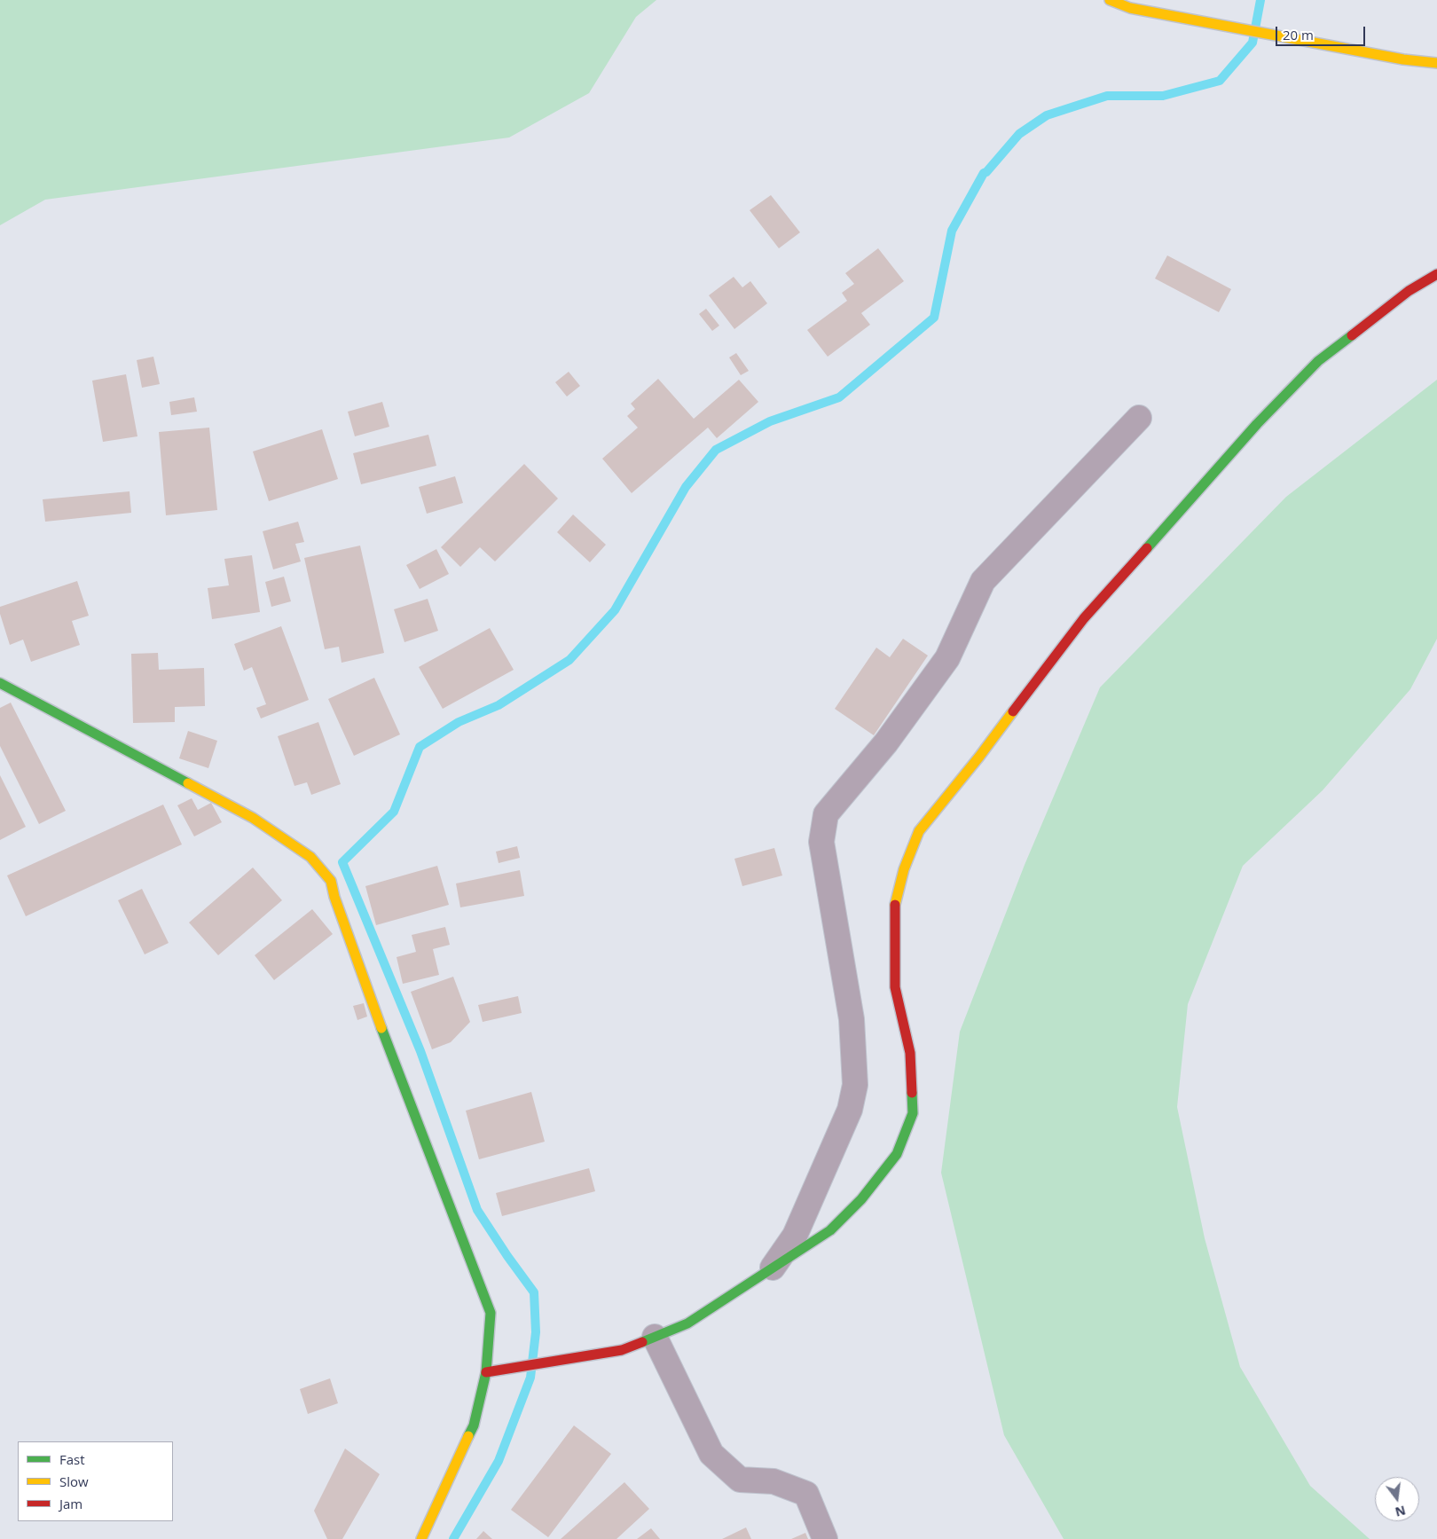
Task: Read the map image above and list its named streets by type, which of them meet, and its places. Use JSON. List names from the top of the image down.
{
  "legend": ["Fast", "Slow", "Jam"],
  "scale_bar": "20 m",
  "north": "bottom"
}
